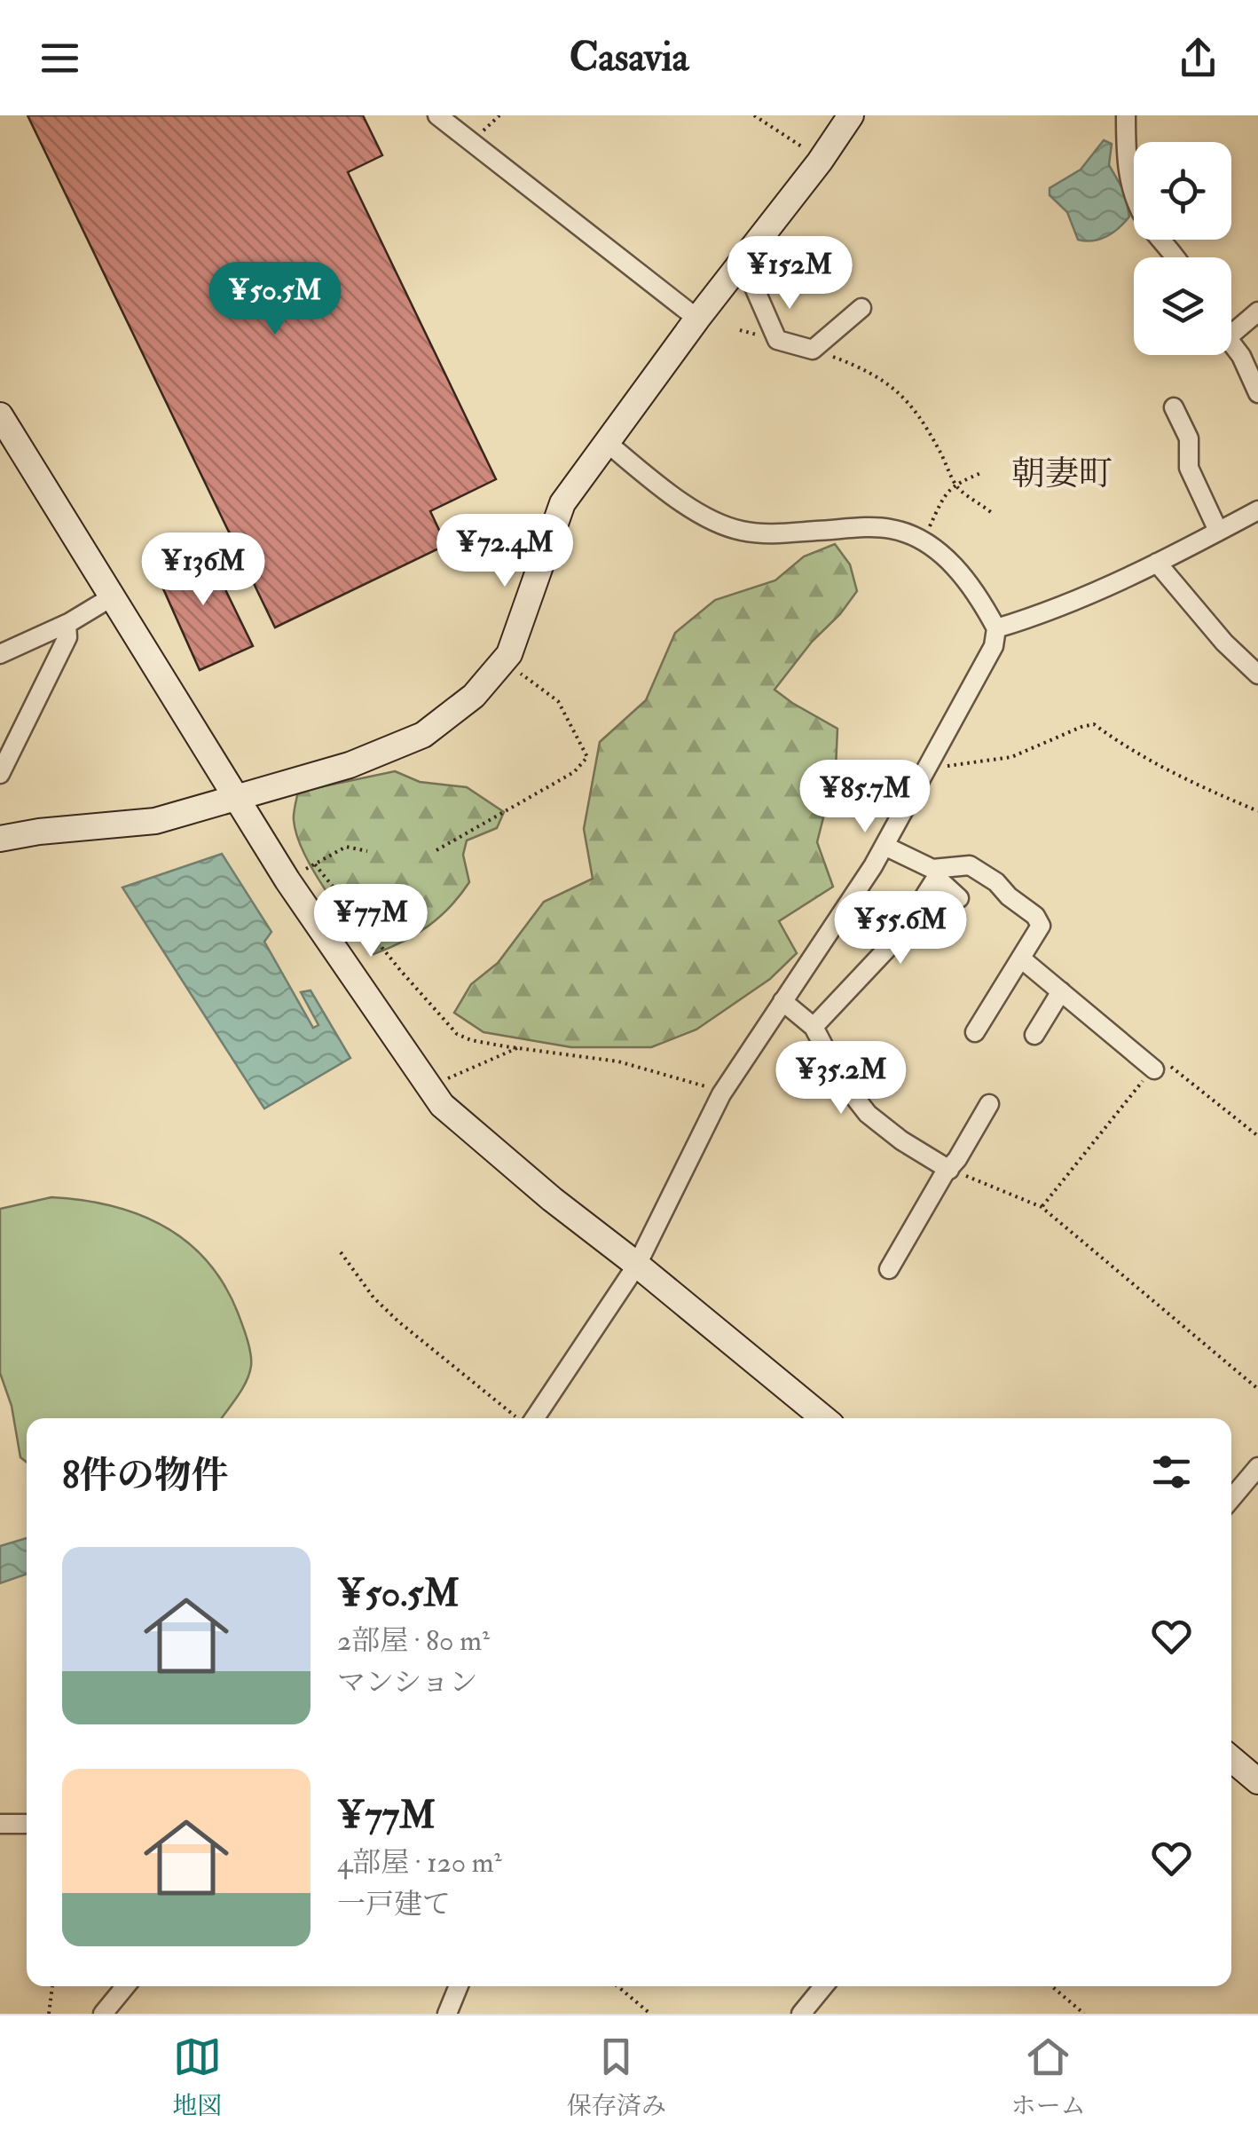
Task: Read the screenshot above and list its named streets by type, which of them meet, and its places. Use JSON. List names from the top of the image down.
{
  "districts": ["朝妻町"],
  "page": {
    "header": "Casavia",
    "price": [
      "¥152M",
      "¥50.5M",
      "¥72.4M",
      "¥136M",
      "¥85.7M",
      "¥77M",
      "¥55.6M",
      "¥35.2M"
    ],
    "heading": "8件の物件",
    "list": [
      {
        "name": "¥50.5M",
        "note": "2部屋 · 80 m² · マンション"
      },
      {
        "name": "¥77M",
        "note": "4部屋 · 120 m² · 一戸建て"
      }
    ],
    "tabs": ["地図", "保存済み", "ホーム"]
  }
}
